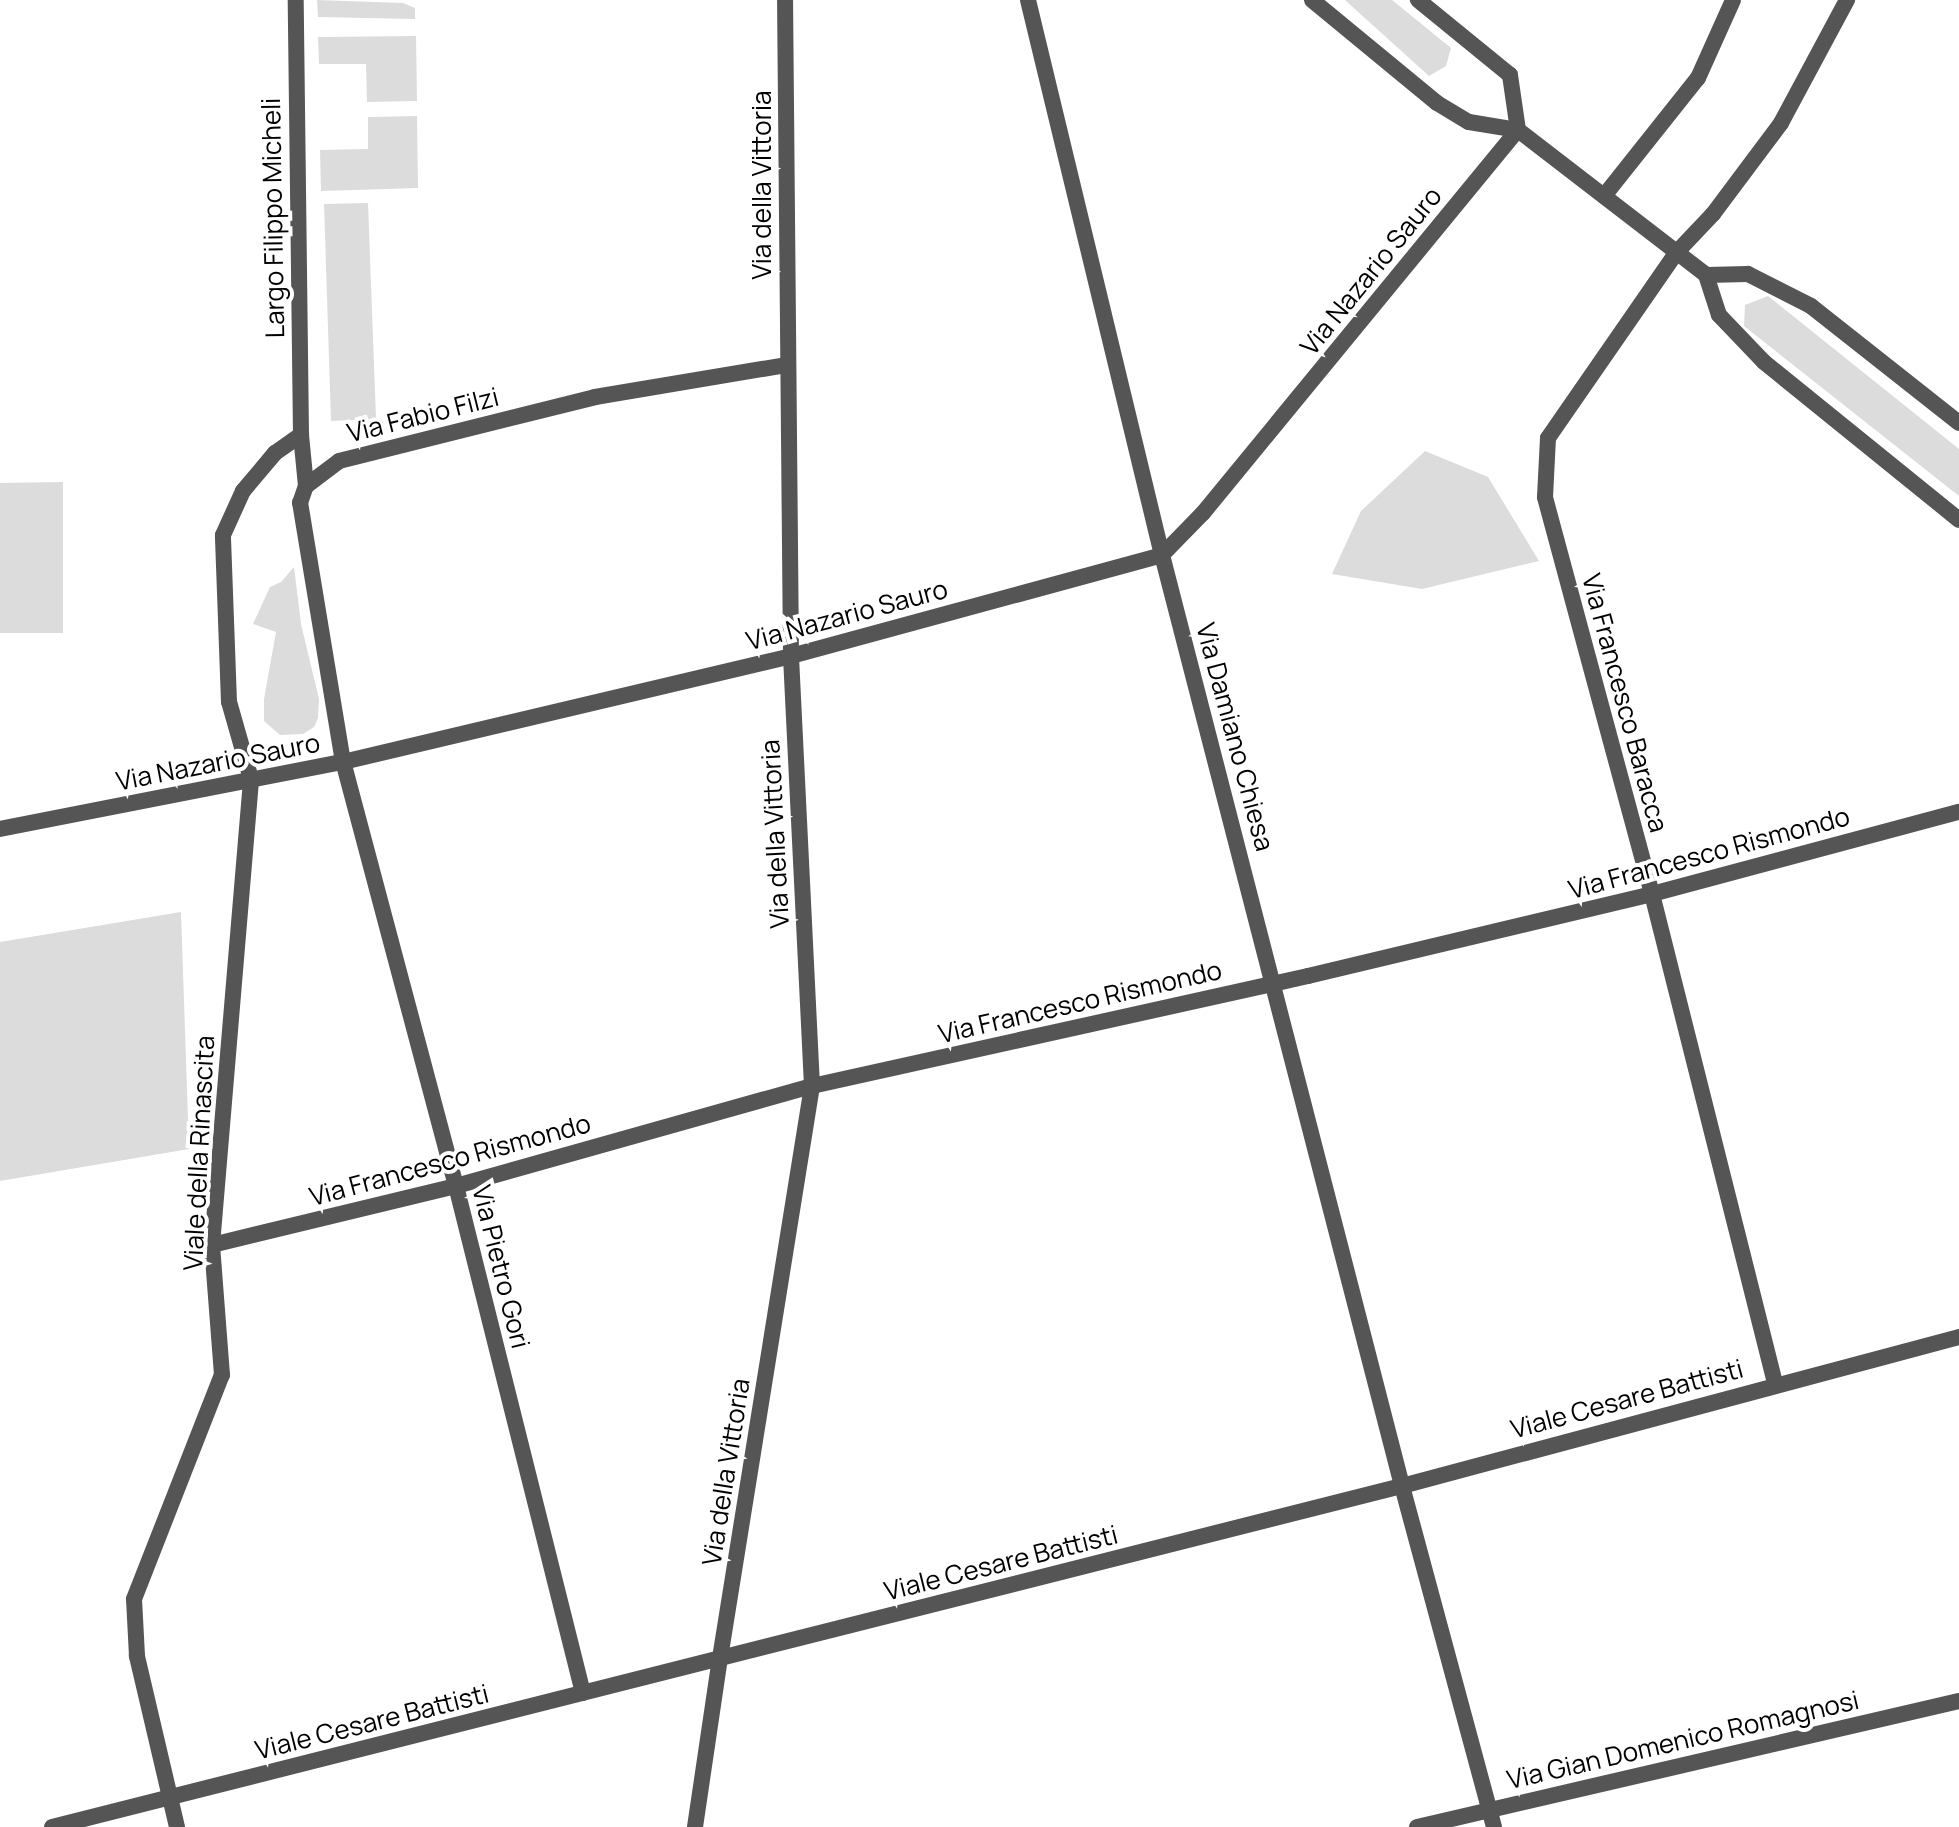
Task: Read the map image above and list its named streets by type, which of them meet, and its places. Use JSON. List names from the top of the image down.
{
  "streets": {
    "street": [
      "Via della Vittoria",
      "Largo Filippo Micheli",
      "Via Nazario Sauro",
      "Via Fabio Filzi",
      "Via Francesco Baracca",
      "Via Damiano Chiesa",
      "Via Francesco Rismondo",
      "Viale della Rinascita",
      "Via Pietro Gori",
      "Viale Cesare Battisti",
      "Via Gian Domenico Romagnosi"
    ]
  },
  "crossings": [
    ["Via della Vittoria", "Via Nazario Sauro"],
    ["Via della Vittoria", "Via Fabio Filzi"],
    ["Via della Vittoria", "Via Francesco Rismondo"],
    ["Via della Vittoria", "Viale Cesare Battisti"],
    ["Largo Filippo Micheli", "Via Fabio Filzi"],
    ["Via Nazario Sauro", "Via Damiano Chiesa"],
    ["Via Nazario Sauro", "Viale della Rinascita"],
    ["Via Nazario Sauro", "Via Pietro Gori"],
    ["Via Francesco Baracca", "Via Francesco Rismondo"],
    ["Via Francesco Baracca", "Viale Cesare Battisti"],
    ["Via Damiano Chiesa", "Via Francesco Rismondo"],
    ["Via Damiano Chiesa", "Viale Cesare Battisti"],
    ["Via Damiano Chiesa", "Via Gian Domenico Romagnosi"],
    ["Via Francesco Rismondo", "Viale della Rinascita"],
    ["Via Francesco Rismondo", "Via Pietro Gori"],
    ["Viale della Rinascita", "Viale Cesare Battisti"],
    ["Via Pietro Gori", "Viale Cesare Battisti"]
  ]
}
